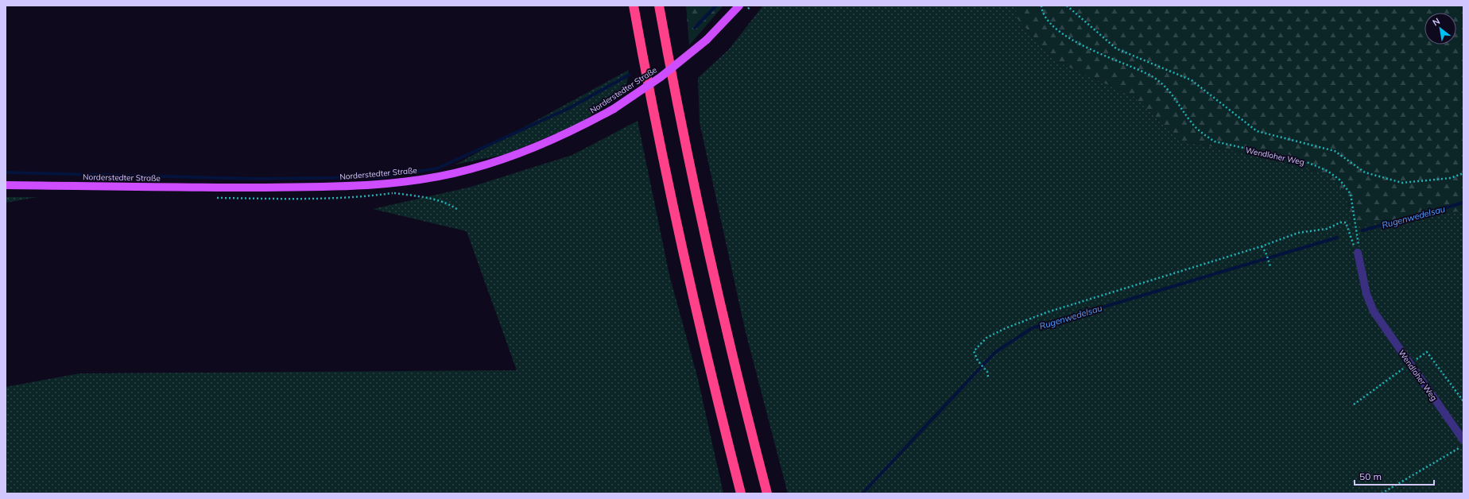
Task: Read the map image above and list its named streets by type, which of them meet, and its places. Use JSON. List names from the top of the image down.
{
  "streets": {
    "main road": ["Norderstedter Straße"],
    "street": ["Wendloher Weg"]
  },
  "water": ["Rugenwedelsau"],
  "scale_bar": "50 m",
  "north": "top left"
}
